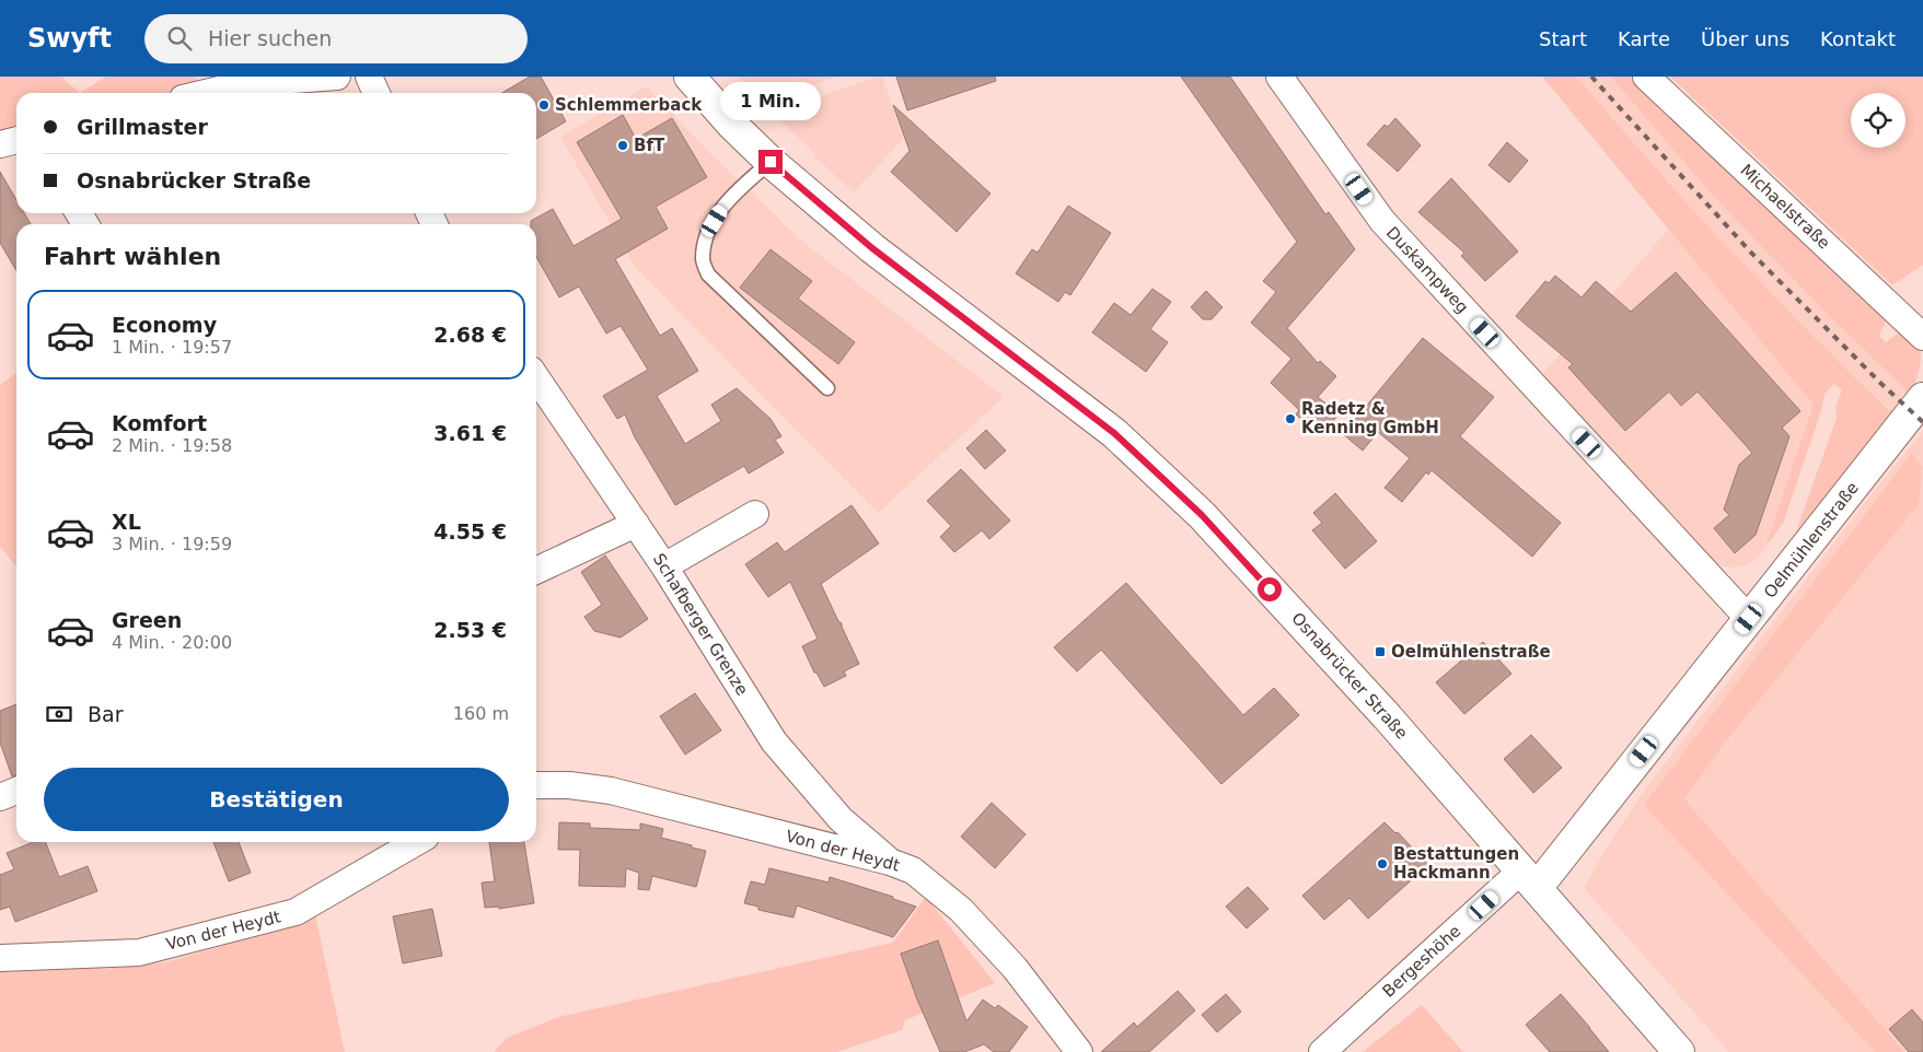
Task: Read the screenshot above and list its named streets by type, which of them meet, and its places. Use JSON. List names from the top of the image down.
{
  "streets": {
    "main road": ["Oelmühlenstraße", "Osnabrücker Straße"],
    "street": [
      "Michaelstraße",
      "Duskampweg",
      "Schafberger Grenze",
      "Von der Heydt",
      "Bergeshöhe"
    ]
  },
  "crossings": [
    ["Duskampweg", "Oelmühlenstraße"],
    ["Oelmühlenstraße", "Osnabrücker Straße"],
    ["Oelmühlenstraße", "Bergeshöhe"],
    ["Schafberger Grenze", "Von der Heydt"],
    ["Osnabrücker Straße", "Bergeshöhe"]
  ],
  "places": {
    "other": [
      "Schlemmerback",
      "BfT",
      "Radetz & Kenning GmbH",
      "Bestattungen Hackmann"
    ],
    "transit": ["Oelmühlenstraße"]
  },
  "page": {
    "header": "Swyft",
    "search": "Hier suchen",
    "nav": [
      "Start",
      "Karte",
      "Über uns",
      "Kontakt"
    ],
    "bubble": "1 Min.",
    "banner": ["Grillmaster", "Osnabrücker Straße"],
    "heading": "Fahrt wählen",
    "list": [
      {
        "name": "Economy",
        "note": "1 Min. · 19:57",
        "value": "2.68 €"
      },
      {
        "name": "Komfort",
        "note": "2 Min. · 19:58",
        "value": "3.61 €"
      },
      {
        "name": "XL",
        "note": "3 Min. · 19:59",
        "value": "4.55 €"
      },
      {
        "name": "Green",
        "note": "4 Min. · 20:00",
        "value": "2.53 €"
      }
    ],
    "pay": ["Bar", "160 m"],
    "buttons": "Bestätigen"
  }
}
